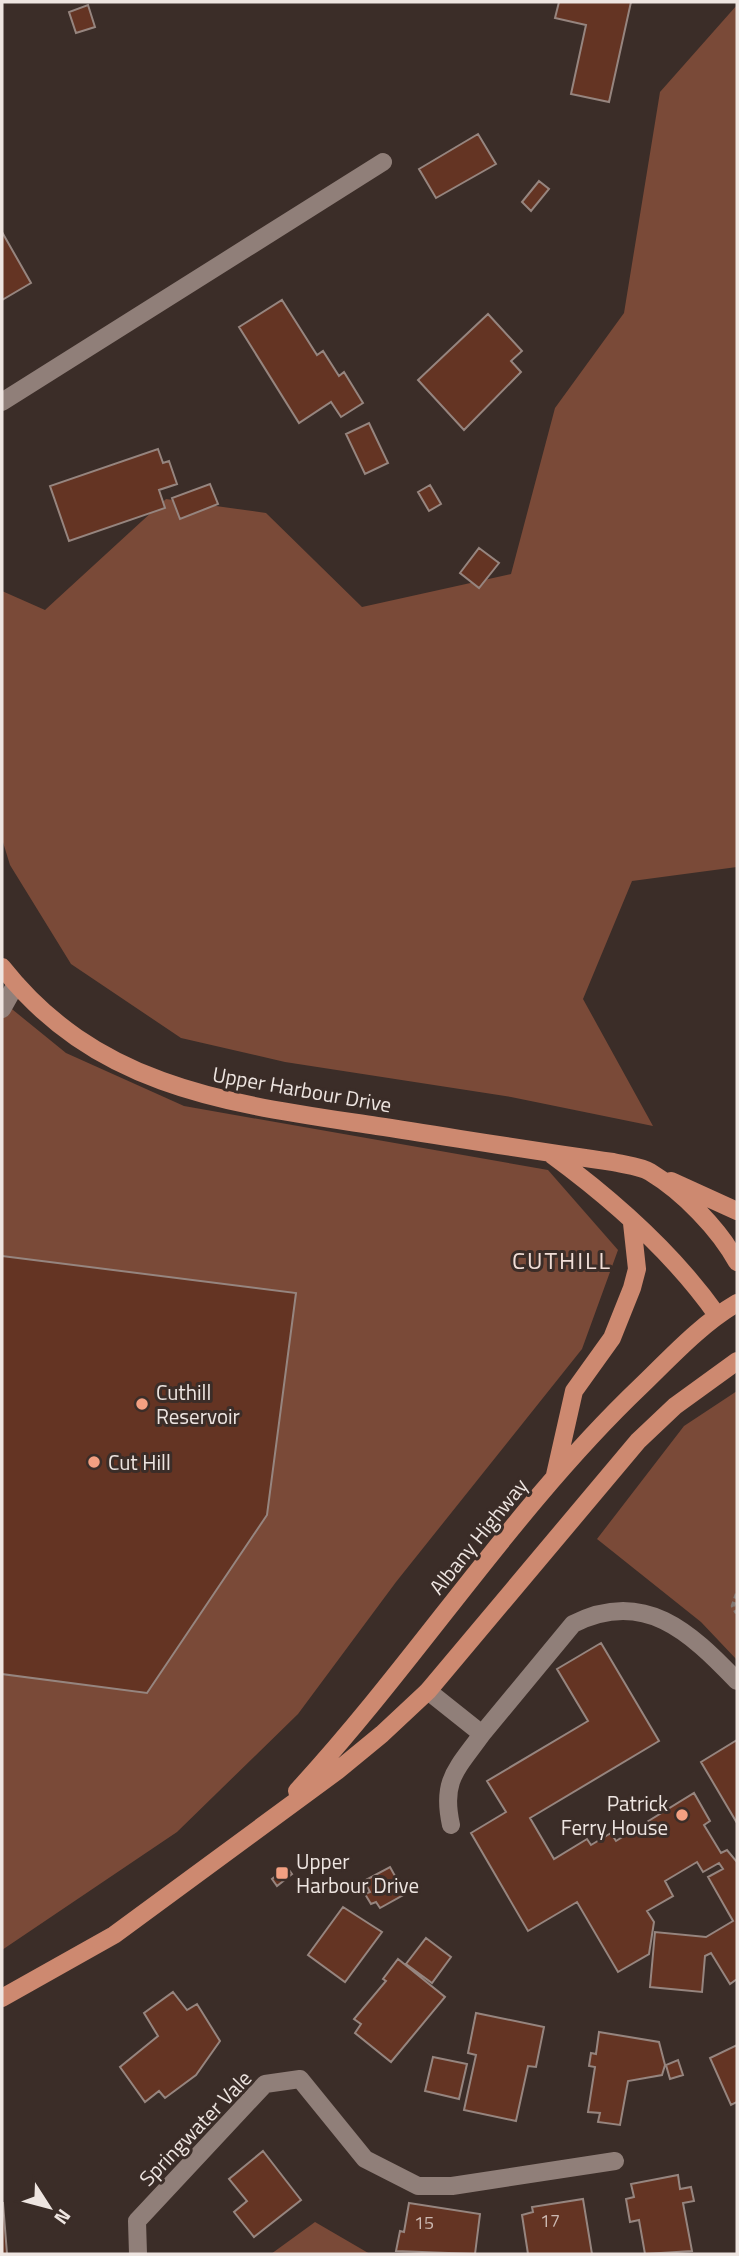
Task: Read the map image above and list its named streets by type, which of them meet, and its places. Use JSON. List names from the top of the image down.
{
  "streets": {
    "main road": ["Upper Harbour Drive", "Albany Highway"],
    "street": ["Springwater Vale"]
  },
  "crossings": [
    ["Upper Harbour Drive", "Albany Highway"]
  ],
  "districts": ["CUTHILL"],
  "places": {
    "other": ["Cuthill Reservoir", "Cut Hill", "Patrick Ferry House"],
    "transit": ["Upper Harbour Drive"]
  },
  "house_numbers": ["17", "15"],
  "north": "bottom right"
}
